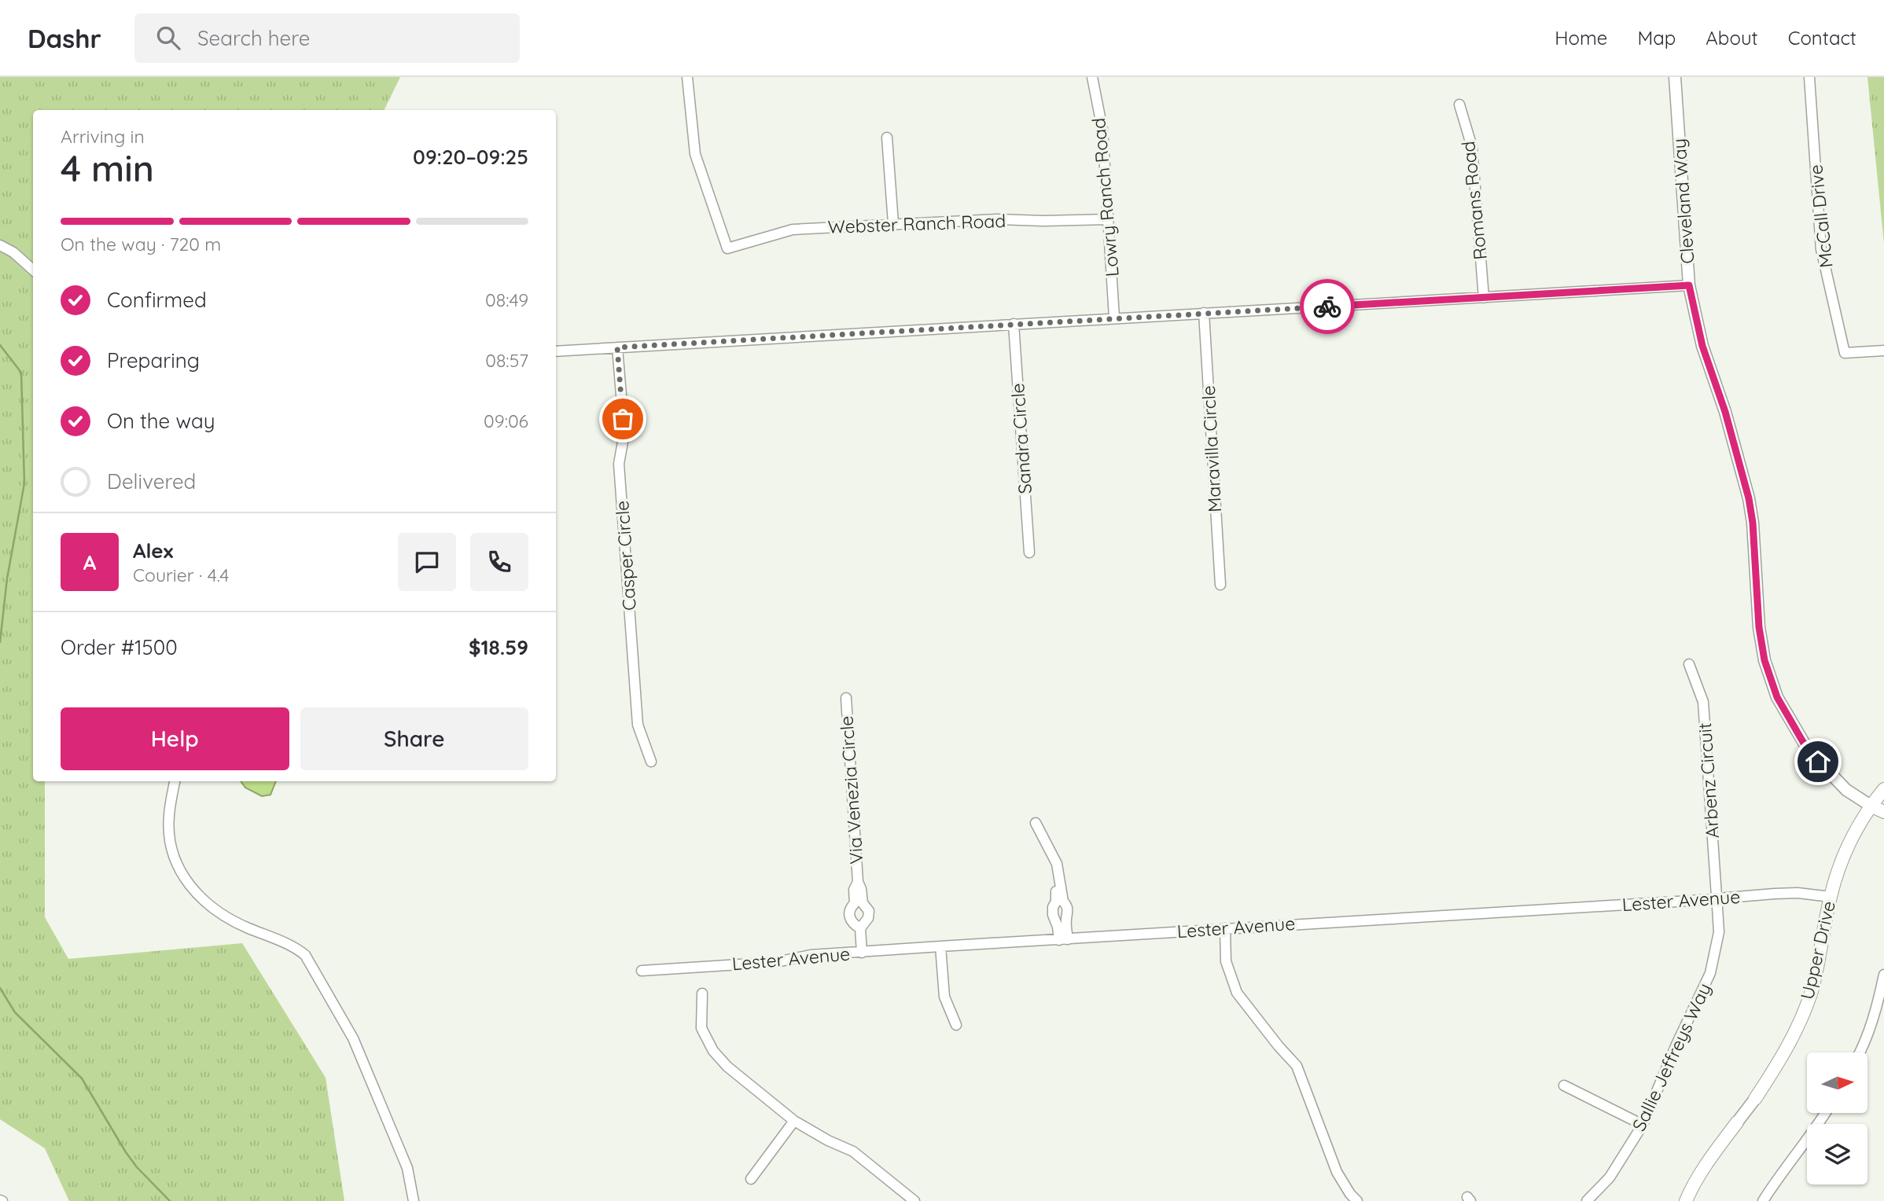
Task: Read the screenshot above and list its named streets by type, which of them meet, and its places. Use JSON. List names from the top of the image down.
{
  "streets": {
    "main road": ["Upper Drive"],
    "street": [
      "Lowry Ranch Road",
      "Romans Road",
      "Cleveland Way",
      "McCall Drive",
      "Webster Ranch Road",
      "Sandra Circle",
      "Maravilla Circle",
      "Casper Circle",
      "Arbenz Circuit",
      "Via Venezia Circle",
      "Lester Avenue",
      "Sallie Jeffreys Way"
    ]
  },
  "crossings": [
    ["Lowry Ranch Road", "Webster Ranch Road"],
    ["Cleveland Way", "Upper Drive"],
    ["Arbenz Circuit", "Lester Avenue"],
    ["Arbenz Circuit", "Sallie Jeffreys Way"],
    ["Via Venezia Circle", "Lester Avenue"],
    ["Lester Avenue", "Upper Drive"],
    ["Lester Avenue", "Sallie Jeffreys Way"]
  ],
  "north": "right",
  "page": {
    "header": "Dashr",
    "search": "Search here",
    "nav": [
      "Home",
      "Map",
      "About",
      "Contact"
    ],
    "heading": ["4 min", "Arriving in", "09:20–09:25"],
    "panel": [
      "Alex",
      "Courier · 4.4",
      "Order #1500",
      "$18.59"
    ],
    "bar": "On the way · 720 m",
    "list": [
      ["Confirmed", "08:49"],
      ["Preparing", "08:57"],
      ["On the way", "09:06"],
      "Delivered"
    ],
    "round": "A",
    "buttons": ["Help", "Share"]
  }
}
